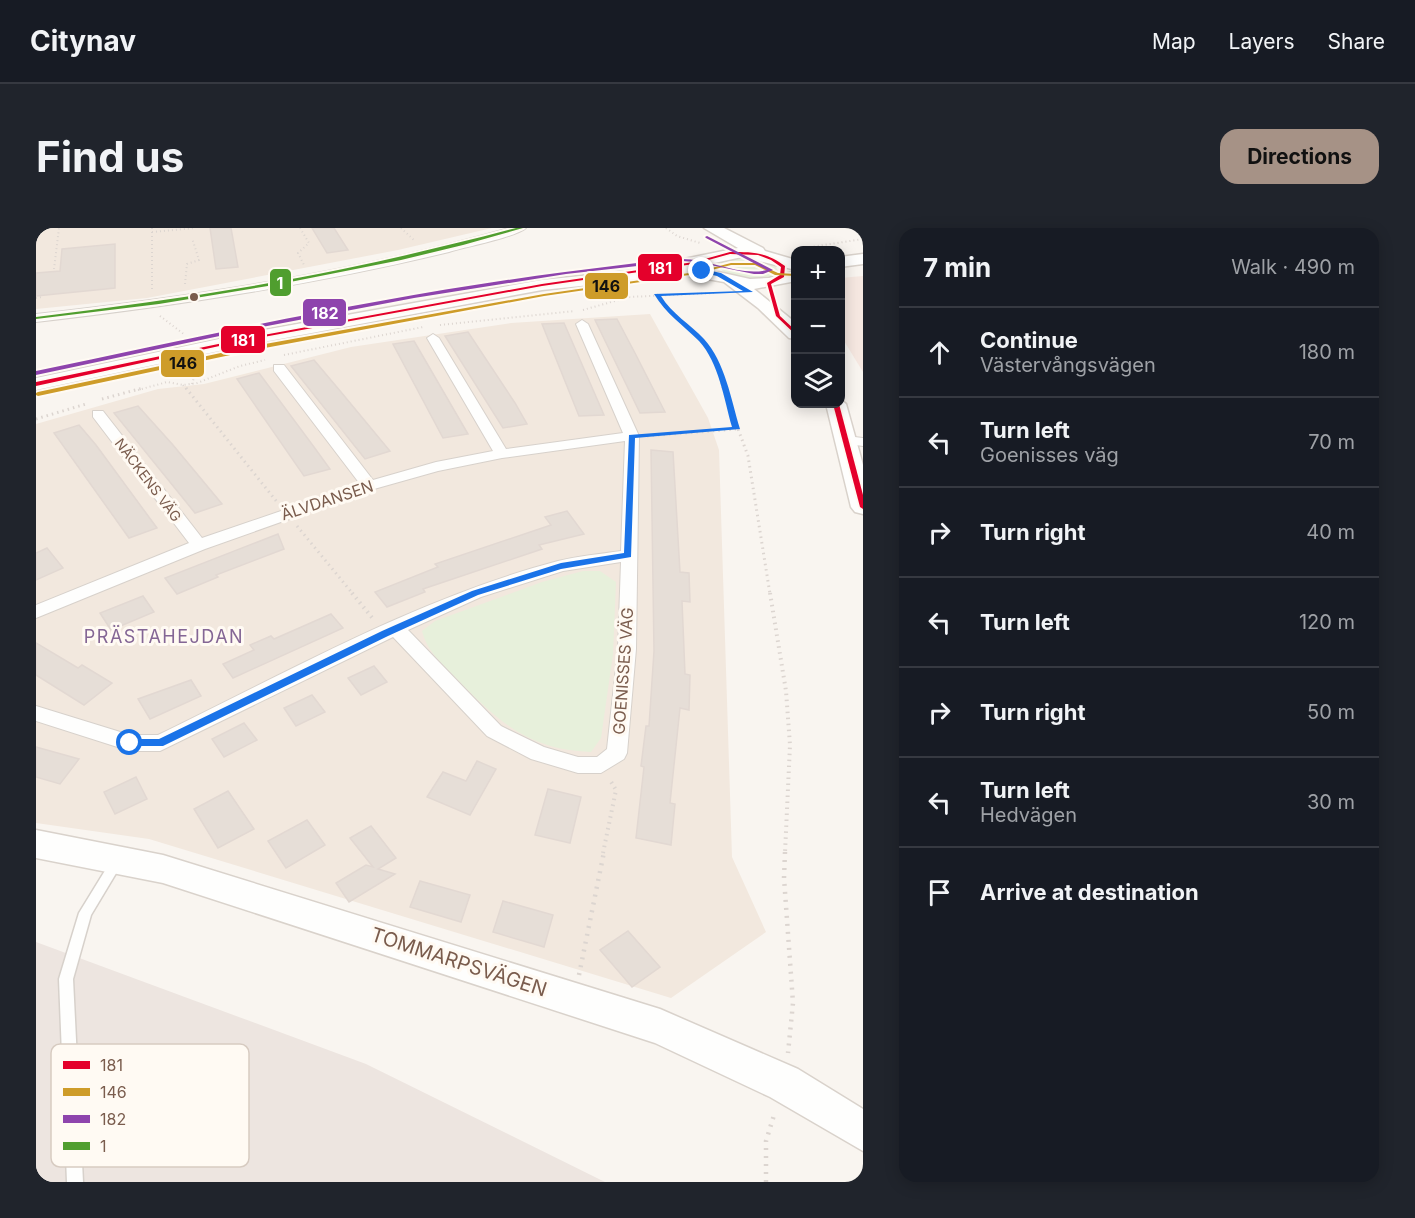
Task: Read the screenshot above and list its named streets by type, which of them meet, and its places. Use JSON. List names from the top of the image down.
{
  "streets": {
    "main road": ["TOMMARPSVÄGEN"],
    "street": ["NÄCKENS VÄG", "ÄLVDANSEN", "GOENISSES VÄG"]
  },
  "crossings": [
    ["NÄCKENS VÄG", "ÄLVDANSEN"],
    ["ÄLVDANSEN", "GOENISSES VÄG"]
  ],
  "districts": ["PRÄSTAHEJDAN"],
  "lines": [
    "transit line 1",
    "transit line 182",
    "transit line 181",
    "transit line 146"
  ],
  "legend": [
    "181",
    "146",
    "182",
    "1"
  ],
  "page": {
    "header": "Citynav",
    "nav": ["Map", "Layers", "Share"],
    "buttons": "Directions",
    "title": "Find us",
    "heading": ["7 min", "Walk · 490 m"],
    "map_buttons": ["+", "−"],
    "list": [
      ["Continue", "Västervångsvägen", "180 m"],
      ["Turn left", "Goenisses väg", "70 m"],
      ["Turn right", "40 m"],
      ["Turn left", "120 m"],
      ["Turn right", "50 m"],
      ["Turn left", "Hedvägen", "30 m"],
      "Arrive at destination"
    ]
  }
}
